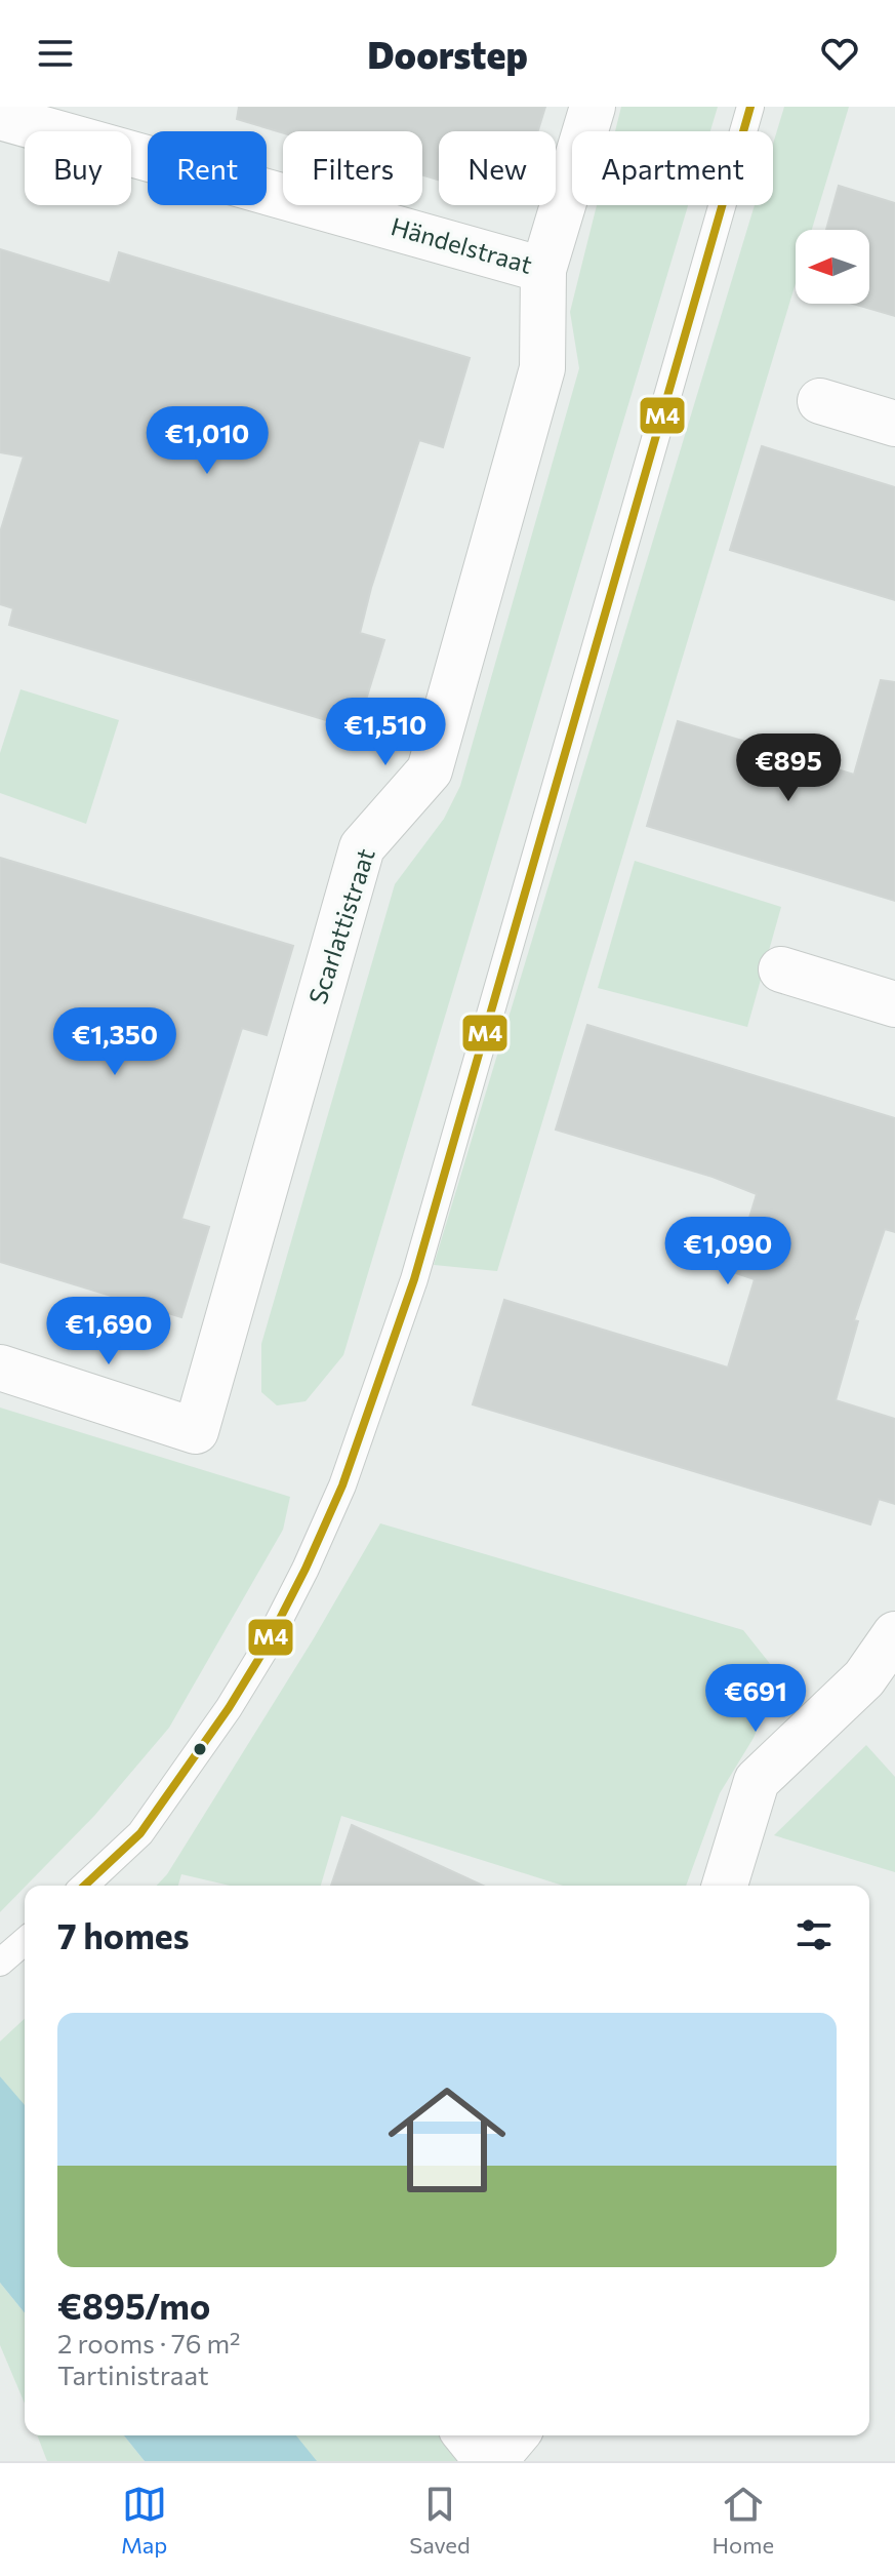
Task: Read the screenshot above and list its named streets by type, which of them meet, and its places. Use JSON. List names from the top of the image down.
{
  "streets": {
    "street": ["Händelstraat", "Scarlattistraat"]
  },
  "crossings": [
    ["Händelstraat", "Scarlattistraat"]
  ],
  "lines": ["transit line M4"],
  "north": "left",
  "page": {
    "header": "Doorstep",
    "chip": [
      "Buy",
      "Rent",
      "Filters",
      "New",
      "Apartment"
    ],
    "price": [
      "€1,010",
      "€1,510",
      "€895",
      "€1,350",
      "€1,090",
      "€1,690",
      "€691"
    ],
    "heading": "7 homes",
    "list": [
      {
        "name": "€895/mo",
        "note": "2 rooms · 76 m² · Tartinistraat"
      }
    ],
    "tabs": ["Map", "Saved", "Home"]
  }
}
